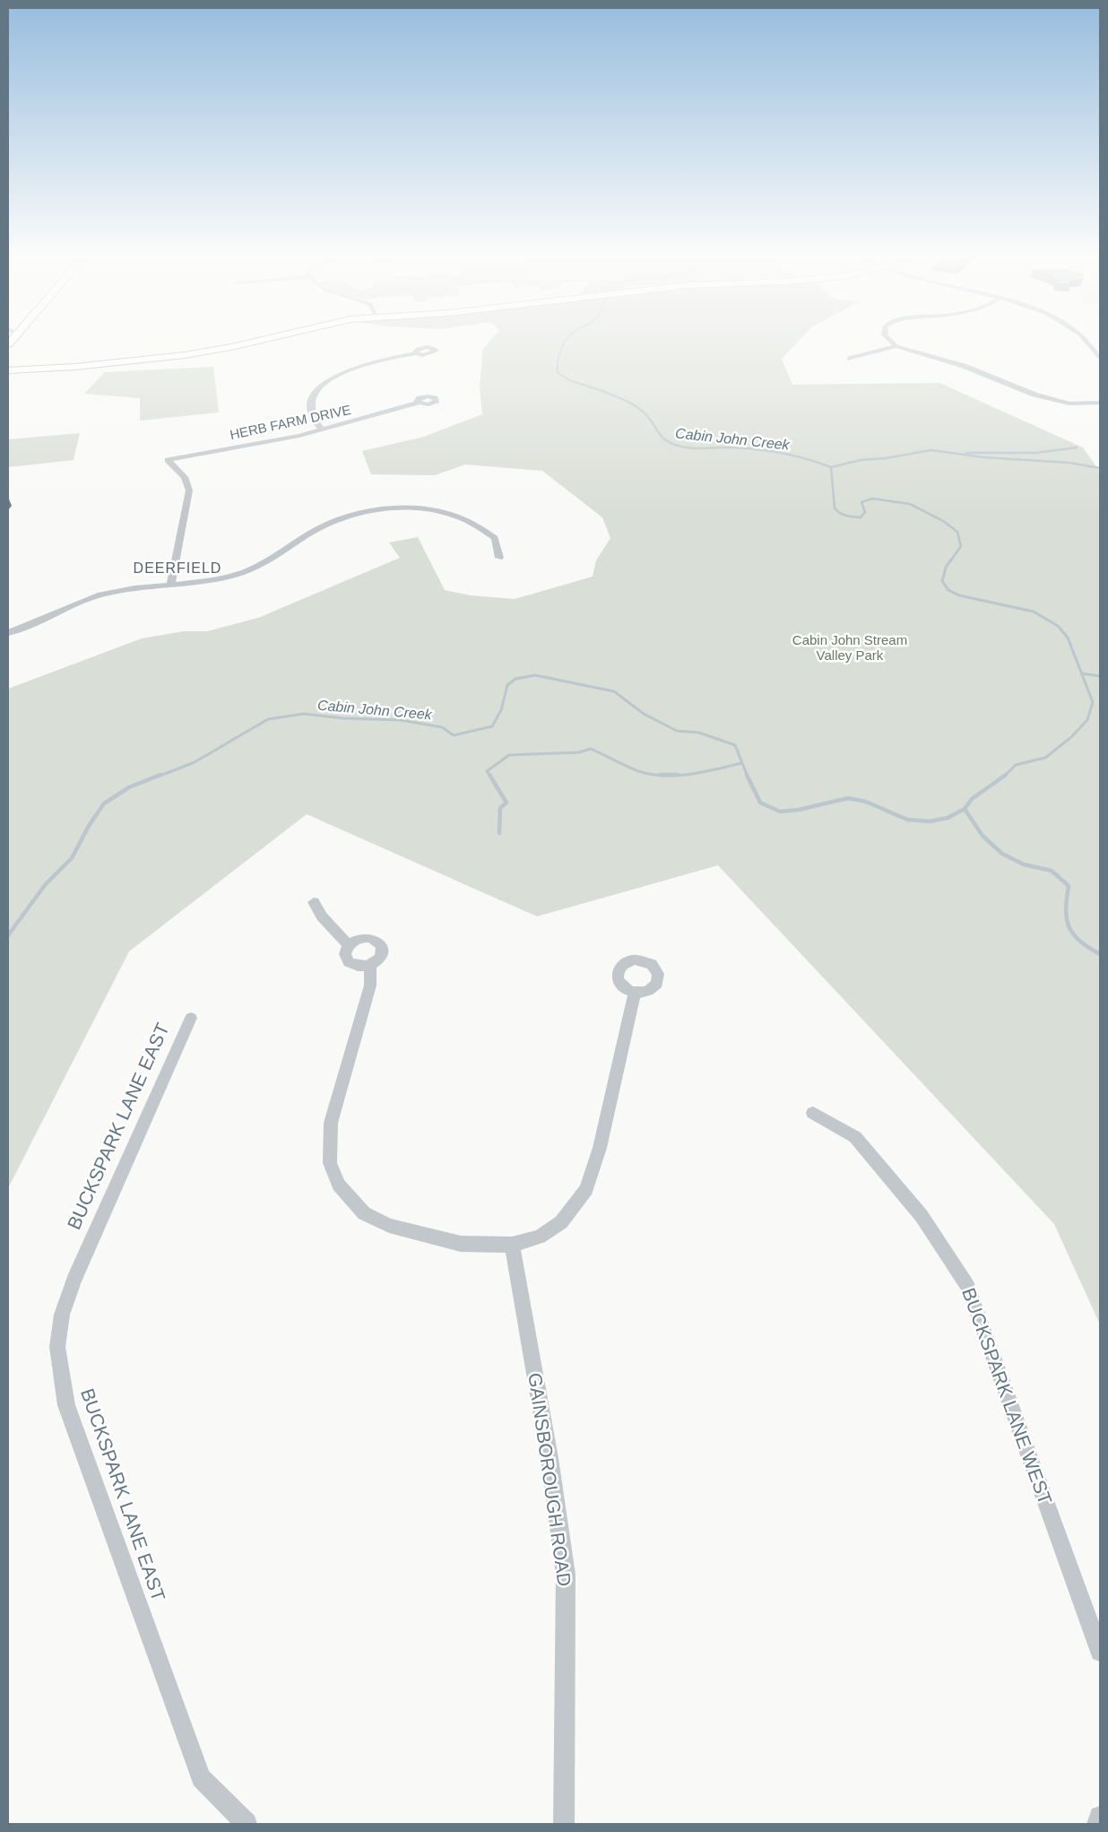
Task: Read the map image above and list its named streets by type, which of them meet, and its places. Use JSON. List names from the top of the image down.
{
  "streets": {
    "street": [
      "HERB FARM DRIVE",
      "BUCKSPARK LANE EAST",
      "BUCKSPARK LANE WEST",
      "GAINSBOROUGH ROAD"
    ]
  },
  "districts": ["DEERFIELD"],
  "water": ["Cabin John Creek"],
  "parks": ["Cabin John Stream Valley Park"]
}
